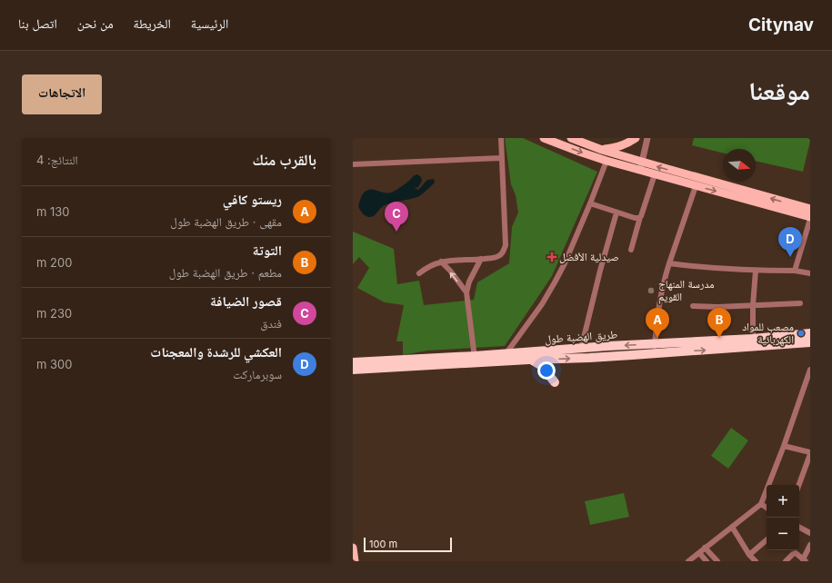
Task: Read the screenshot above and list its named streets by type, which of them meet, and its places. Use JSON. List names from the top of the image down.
{
  "streets": {
    "highway": ["طريق الهضبة طول"]
  },
  "places": {
    "health": ["صيدلية الأفضل"],
    "other": ["مدرسة المنهاج القويم", "مصعب للمواد الكهربائية"]
  },
  "scale_bar": "100 m",
  "north": "right",
  "page": {
    "header": "Citynav",
    "nav": [
      "الرئيسية",
      "الخريطة",
      "من نحن",
      "اتصل بنا"
    ],
    "title": "موقعنا",
    "buttons": "الاتجاهات",
    "heading": ["بالقرب منك", "النتائج: 4"],
    "list": [
      {
        "mark": "A",
        "name": "ريستو كافي",
        "note": "مقهى · طريق الهضبة طول",
        "value": "130 m"
      },
      {
        "mark": "B",
        "name": "التوتة",
        "note": "مطعم · طريق الهضبة طول",
        "value": "200 m"
      },
      {
        "mark": "C",
        "name": "قصور الضيافة",
        "note": "فندق",
        "value": "230 m"
      },
      {
        "mark": "D",
        "name": "العكشي للرشدة والمعجنات",
        "note": "سوبرماركت",
        "value": "300 m"
      }
    ],
    "pins": [
      "C",
      "D",
      "A",
      "B"
    ],
    "map_buttons": ["+", "−"],
    "scale": "100 m"
  }
}
